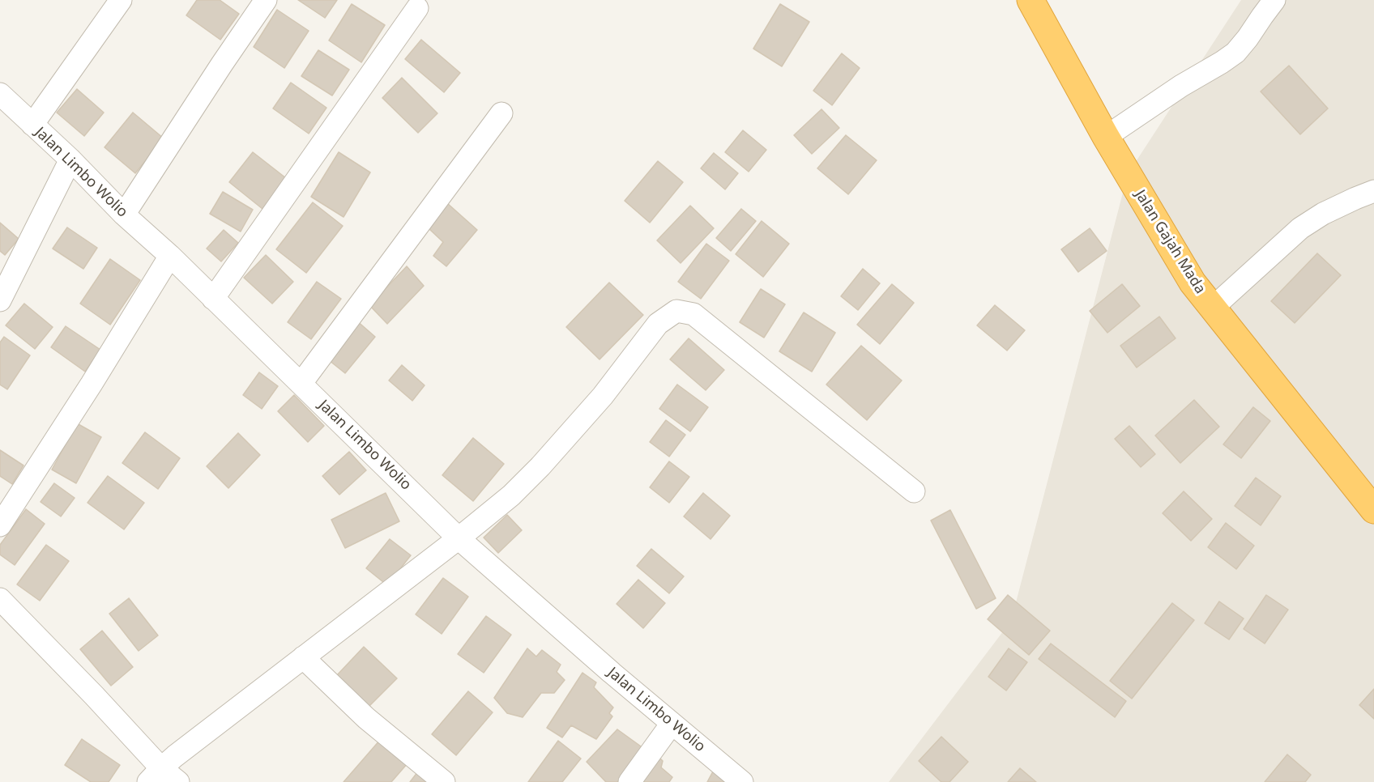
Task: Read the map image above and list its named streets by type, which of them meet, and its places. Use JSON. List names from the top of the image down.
{
  "streets": {
    "highway": ["Jalan Gajah Mada"],
    "street": ["Jalan Limbo Wolio"]
  }
}
